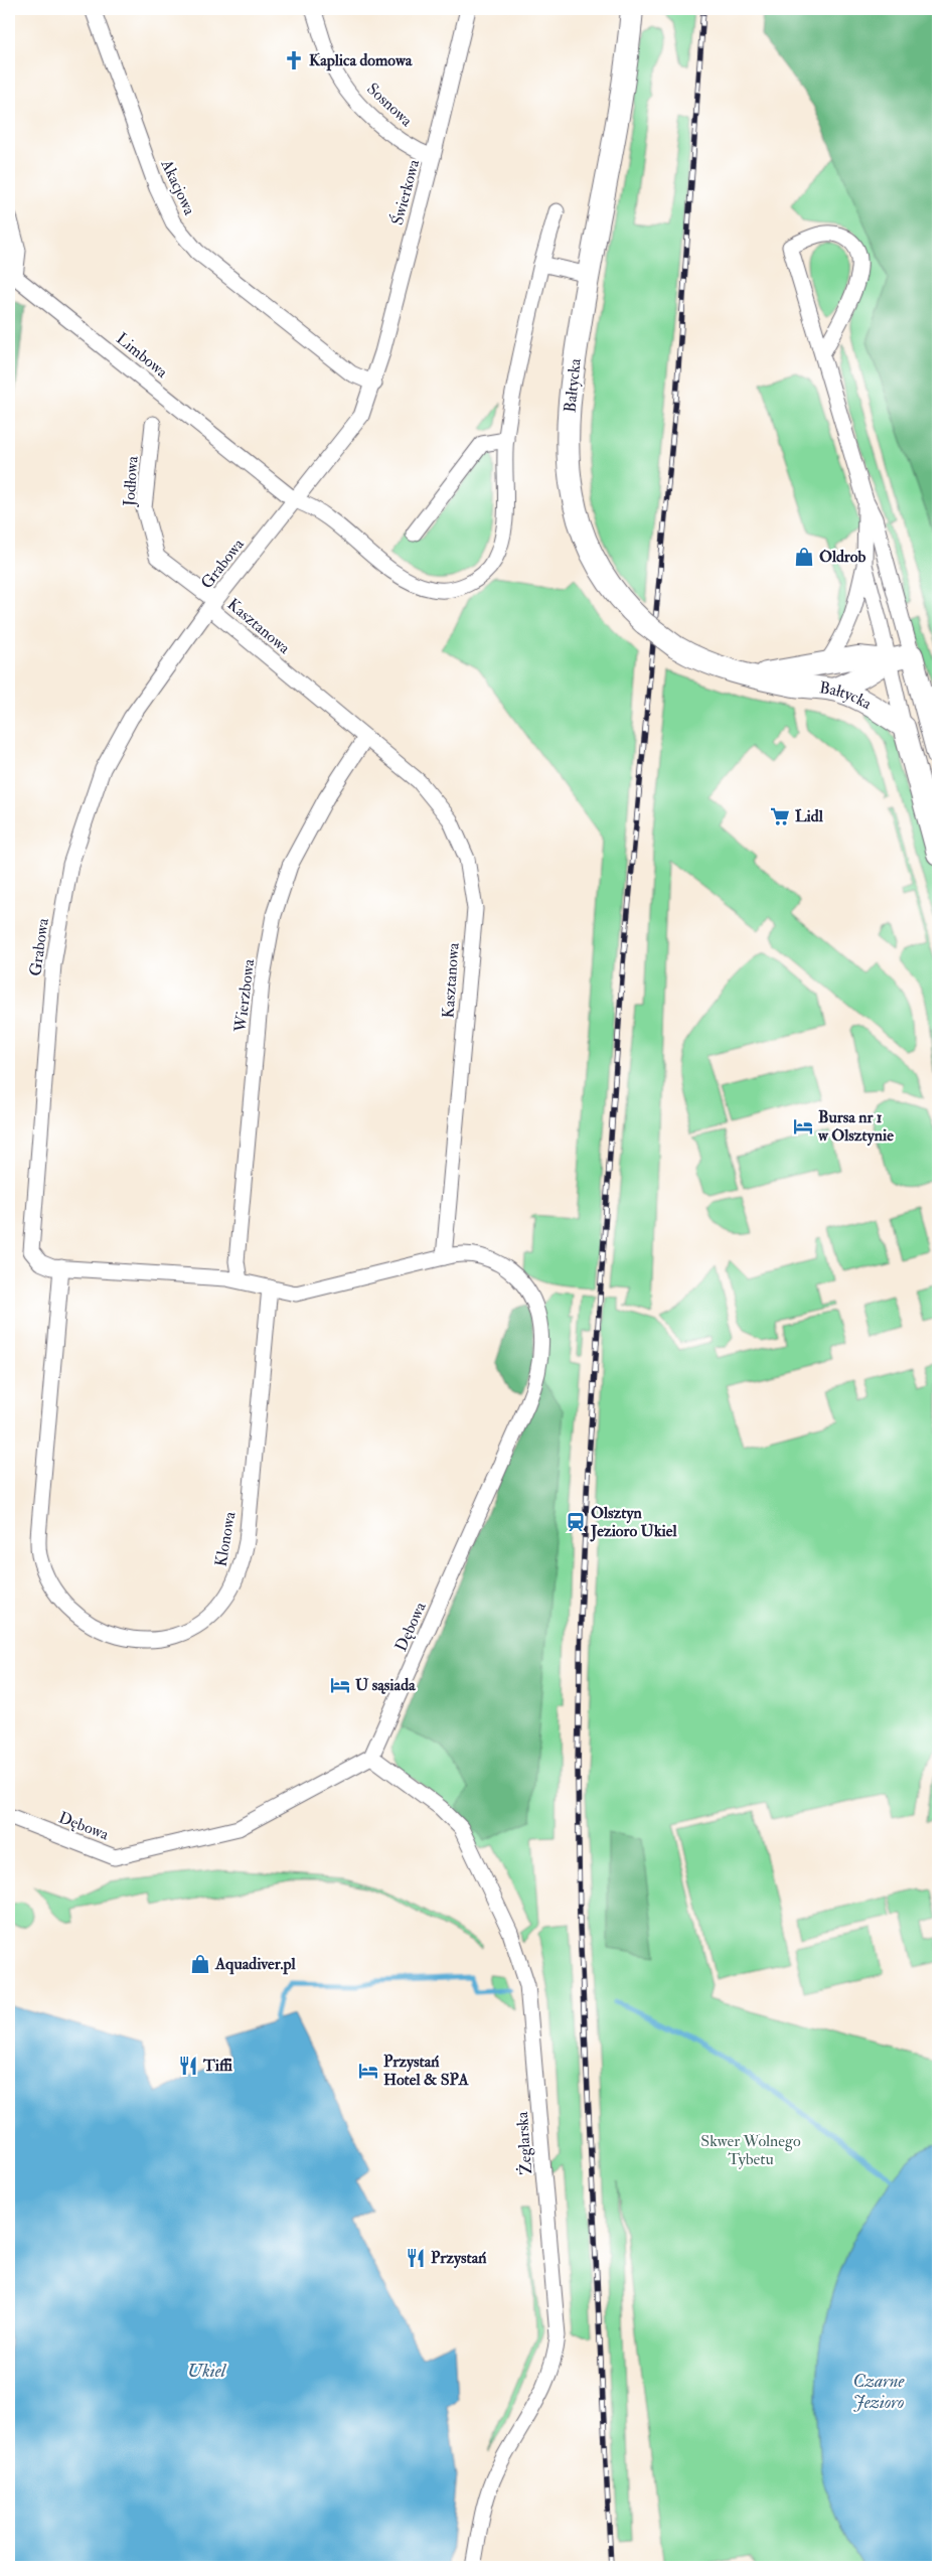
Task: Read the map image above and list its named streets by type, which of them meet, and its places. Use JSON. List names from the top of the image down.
{
  "streets": {
    "main road": ["Bałtycka"],
    "street": [
      "Sosnowa",
      "Akacjowa",
      "Świerkowa",
      "Limbowa",
      "Jodłowa",
      "Grabowa",
      "Kasztanowa",
      "Wierzbowa",
      "Klonowa",
      "Dębowa",
      "Żeglarska"
    ]
  },
  "crossings": [
    ["Sosnowa", "Świerkowa"],
    ["Akacjowa", "Świerkowa"],
    ["Akacjowa", "Grabowa"],
    ["Świerkowa", "Grabowa"],
    ["Limbowa", "Grabowa"],
    ["Jodłowa", "Grabowa"],
    ["Jodłowa", "Kasztanowa"],
    ["Grabowa", "Kasztanowa"],
    ["Grabowa", "Wierzbowa"],
    ["Grabowa", "Klonowa"],
    ["Kasztanowa", "Wierzbowa"],
    ["Kasztanowa", "Dębowa"],
    ["Dębowa", "Żeglarska"]
  ],
  "water": ["Ukiel", "Czarne Jezioro"],
  "parks": ["Skwer Wolnego Tybetu"],
  "places": {
    "church": ["Kaplica domowa"],
    "shop": ["Oldrob", "Aquadiver.pl"],
    "supermarket": ["Lidl"],
    "hotel": ["Bursa nr 1 w Olsztynie", "U sąsiada", "Przystań Hotel & SPA"],
    "station": ["Olsztyn Jezioro Ukiel"],
    "restaurant": ["Tiffi", "Przystań"]
  }
}
